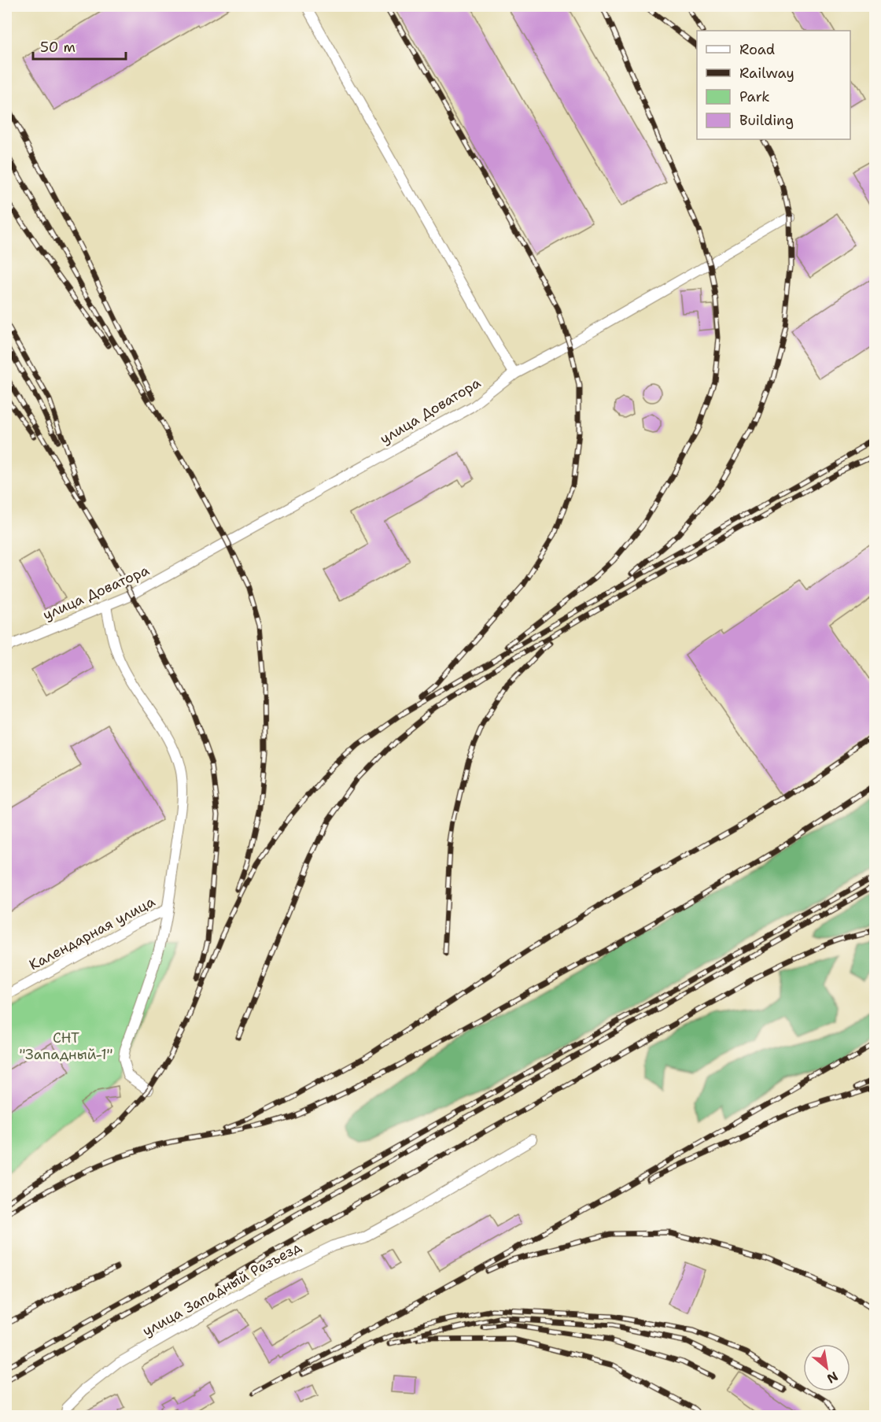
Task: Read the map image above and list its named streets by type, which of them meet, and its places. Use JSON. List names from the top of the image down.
{
  "streets": {
    "street": ["улица Доватора", "Календарная улица", "улица Западный Разъезд"]
  },
  "parks": ["СНТ \"Западный-1\""],
  "legend": [
    "Road",
    "Railway",
    "Park",
    "Building"
  ],
  "scale_bar": "50 m",
  "north": "bottom right"
}
